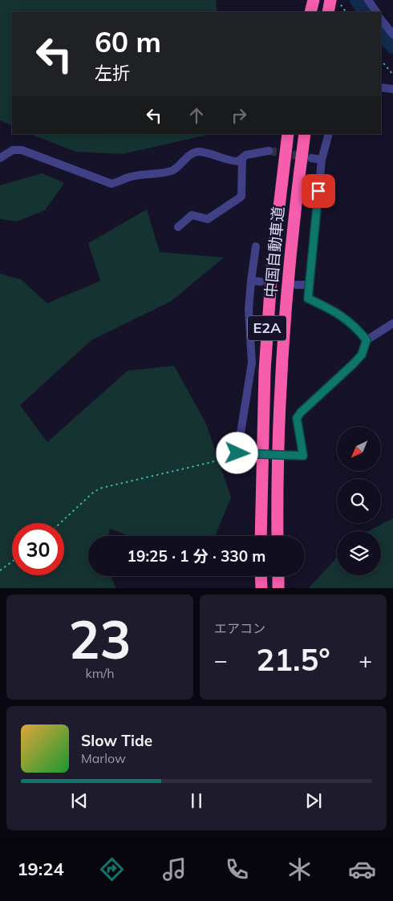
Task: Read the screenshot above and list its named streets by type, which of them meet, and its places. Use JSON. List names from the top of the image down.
{
  "streets": {
    "highway": ["中国自動車道", "E2A"]
  },
  "north": "bottom left",
  "page": {
    "turn": ["60 m", "左折"],
    "limit": "30",
    "trip": "19:25 · 1 分 · 330 m",
    "tile": [
      ["23", "km/h"],
      "エアコン"
    ],
    "heat": ["−", "21.5°", "+"],
    "song": ["Slow Tide", "Marlow"],
    "tabs": "19:24"
  }
}
